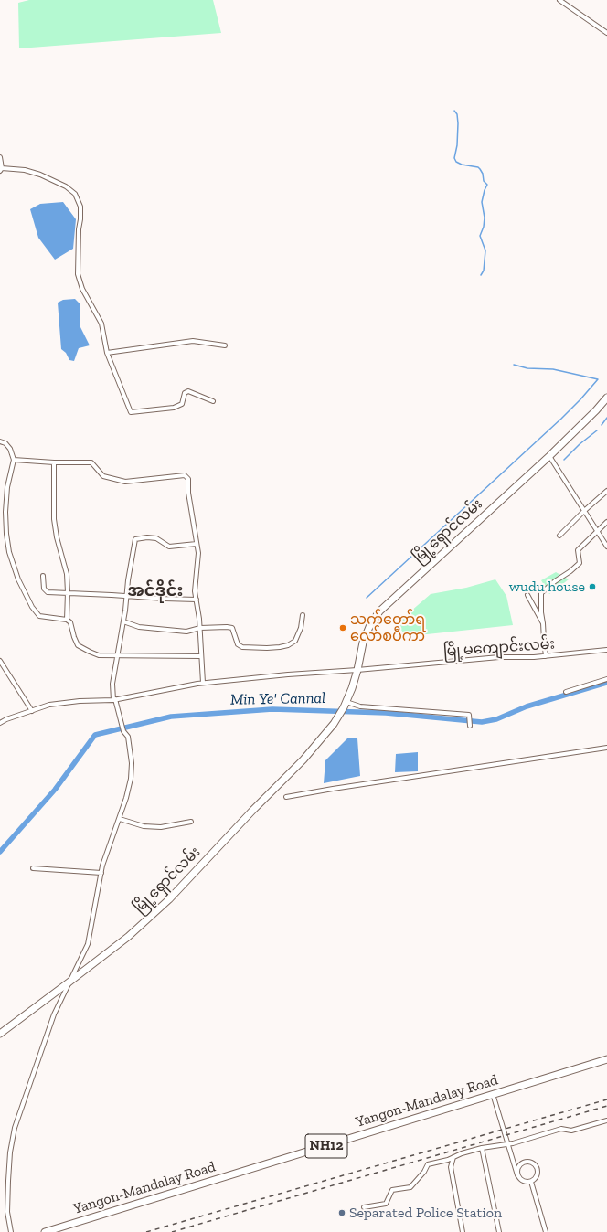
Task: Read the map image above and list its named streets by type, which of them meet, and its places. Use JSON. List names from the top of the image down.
{
  "streets": {
    "main road": ["မြို့ရှောင်လမ်း", "Yangon-Mandalay Road", "NH12"],
    "street": ["မြို့မကျောင်းလမ်း"]
  },
  "crossings": [
    ["မြို့ရှောင်လမ်း", "မြို့မကျောင်းလမ်း"]
  ],
  "districts": ["အင်ဒိုင်း"],
  "water": ["Min Ye' Cannal"],
  "places": ["wudu house", "သက်တော်ရ လော်စပီကာ", "Separated Police Station"]
}
